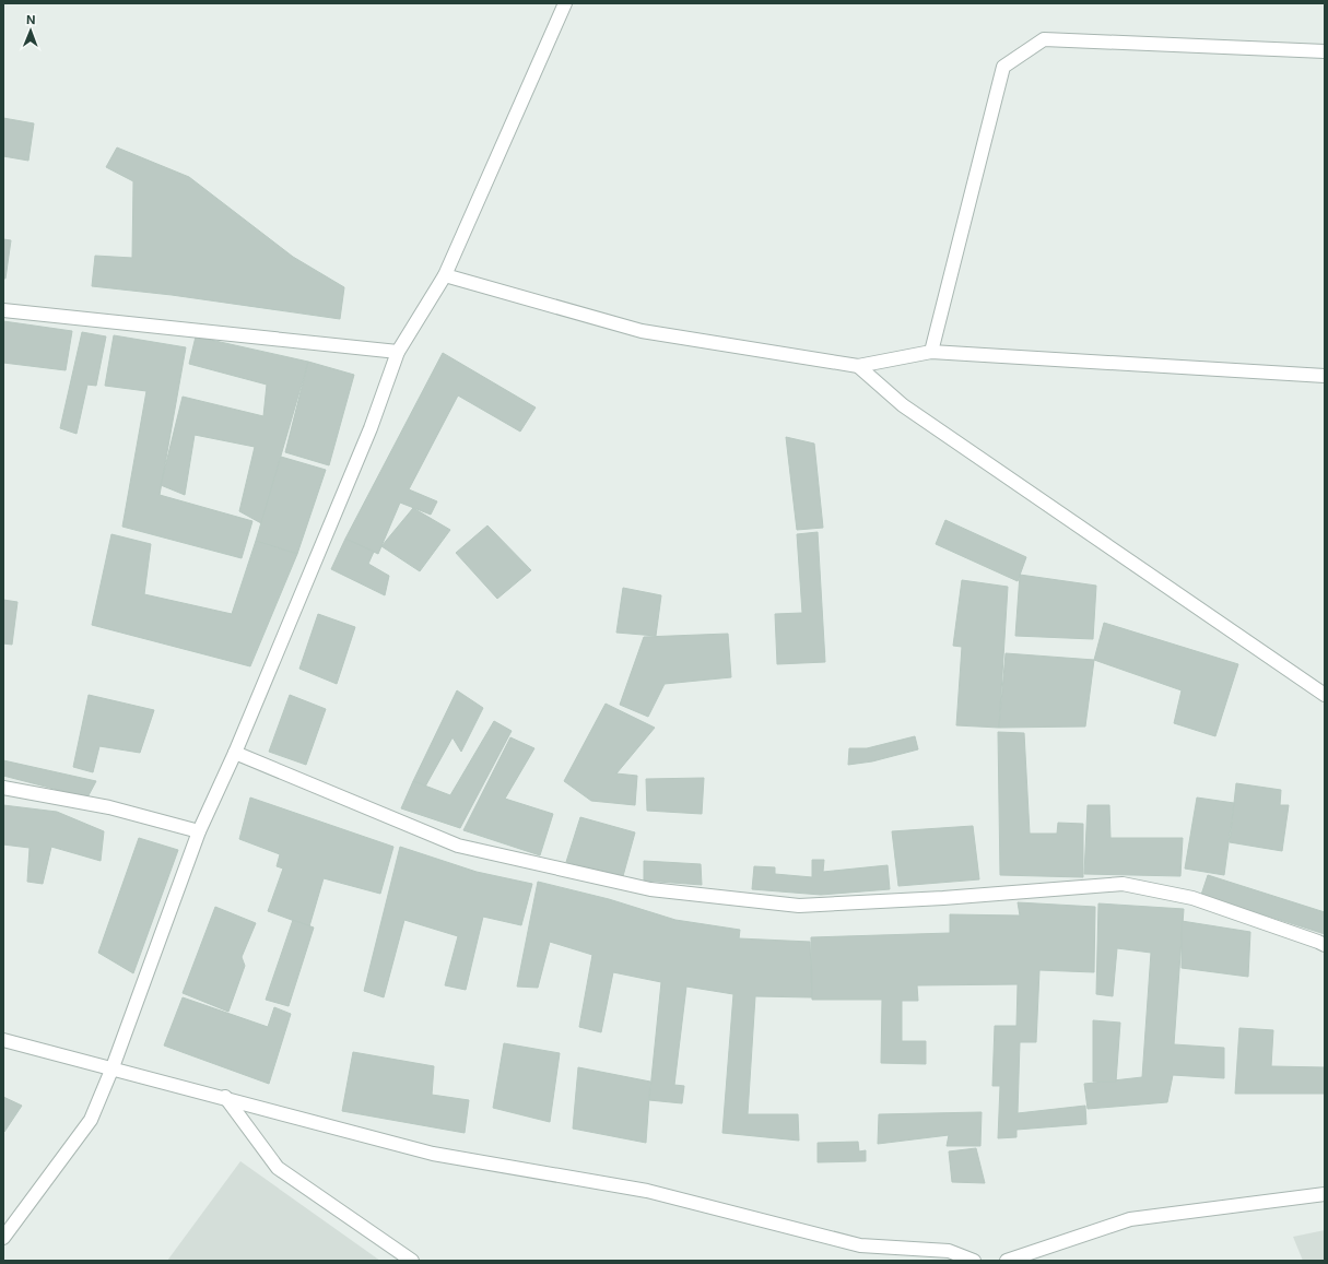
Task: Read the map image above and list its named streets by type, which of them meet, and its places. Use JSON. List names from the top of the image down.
{
  "north": "top"
}
